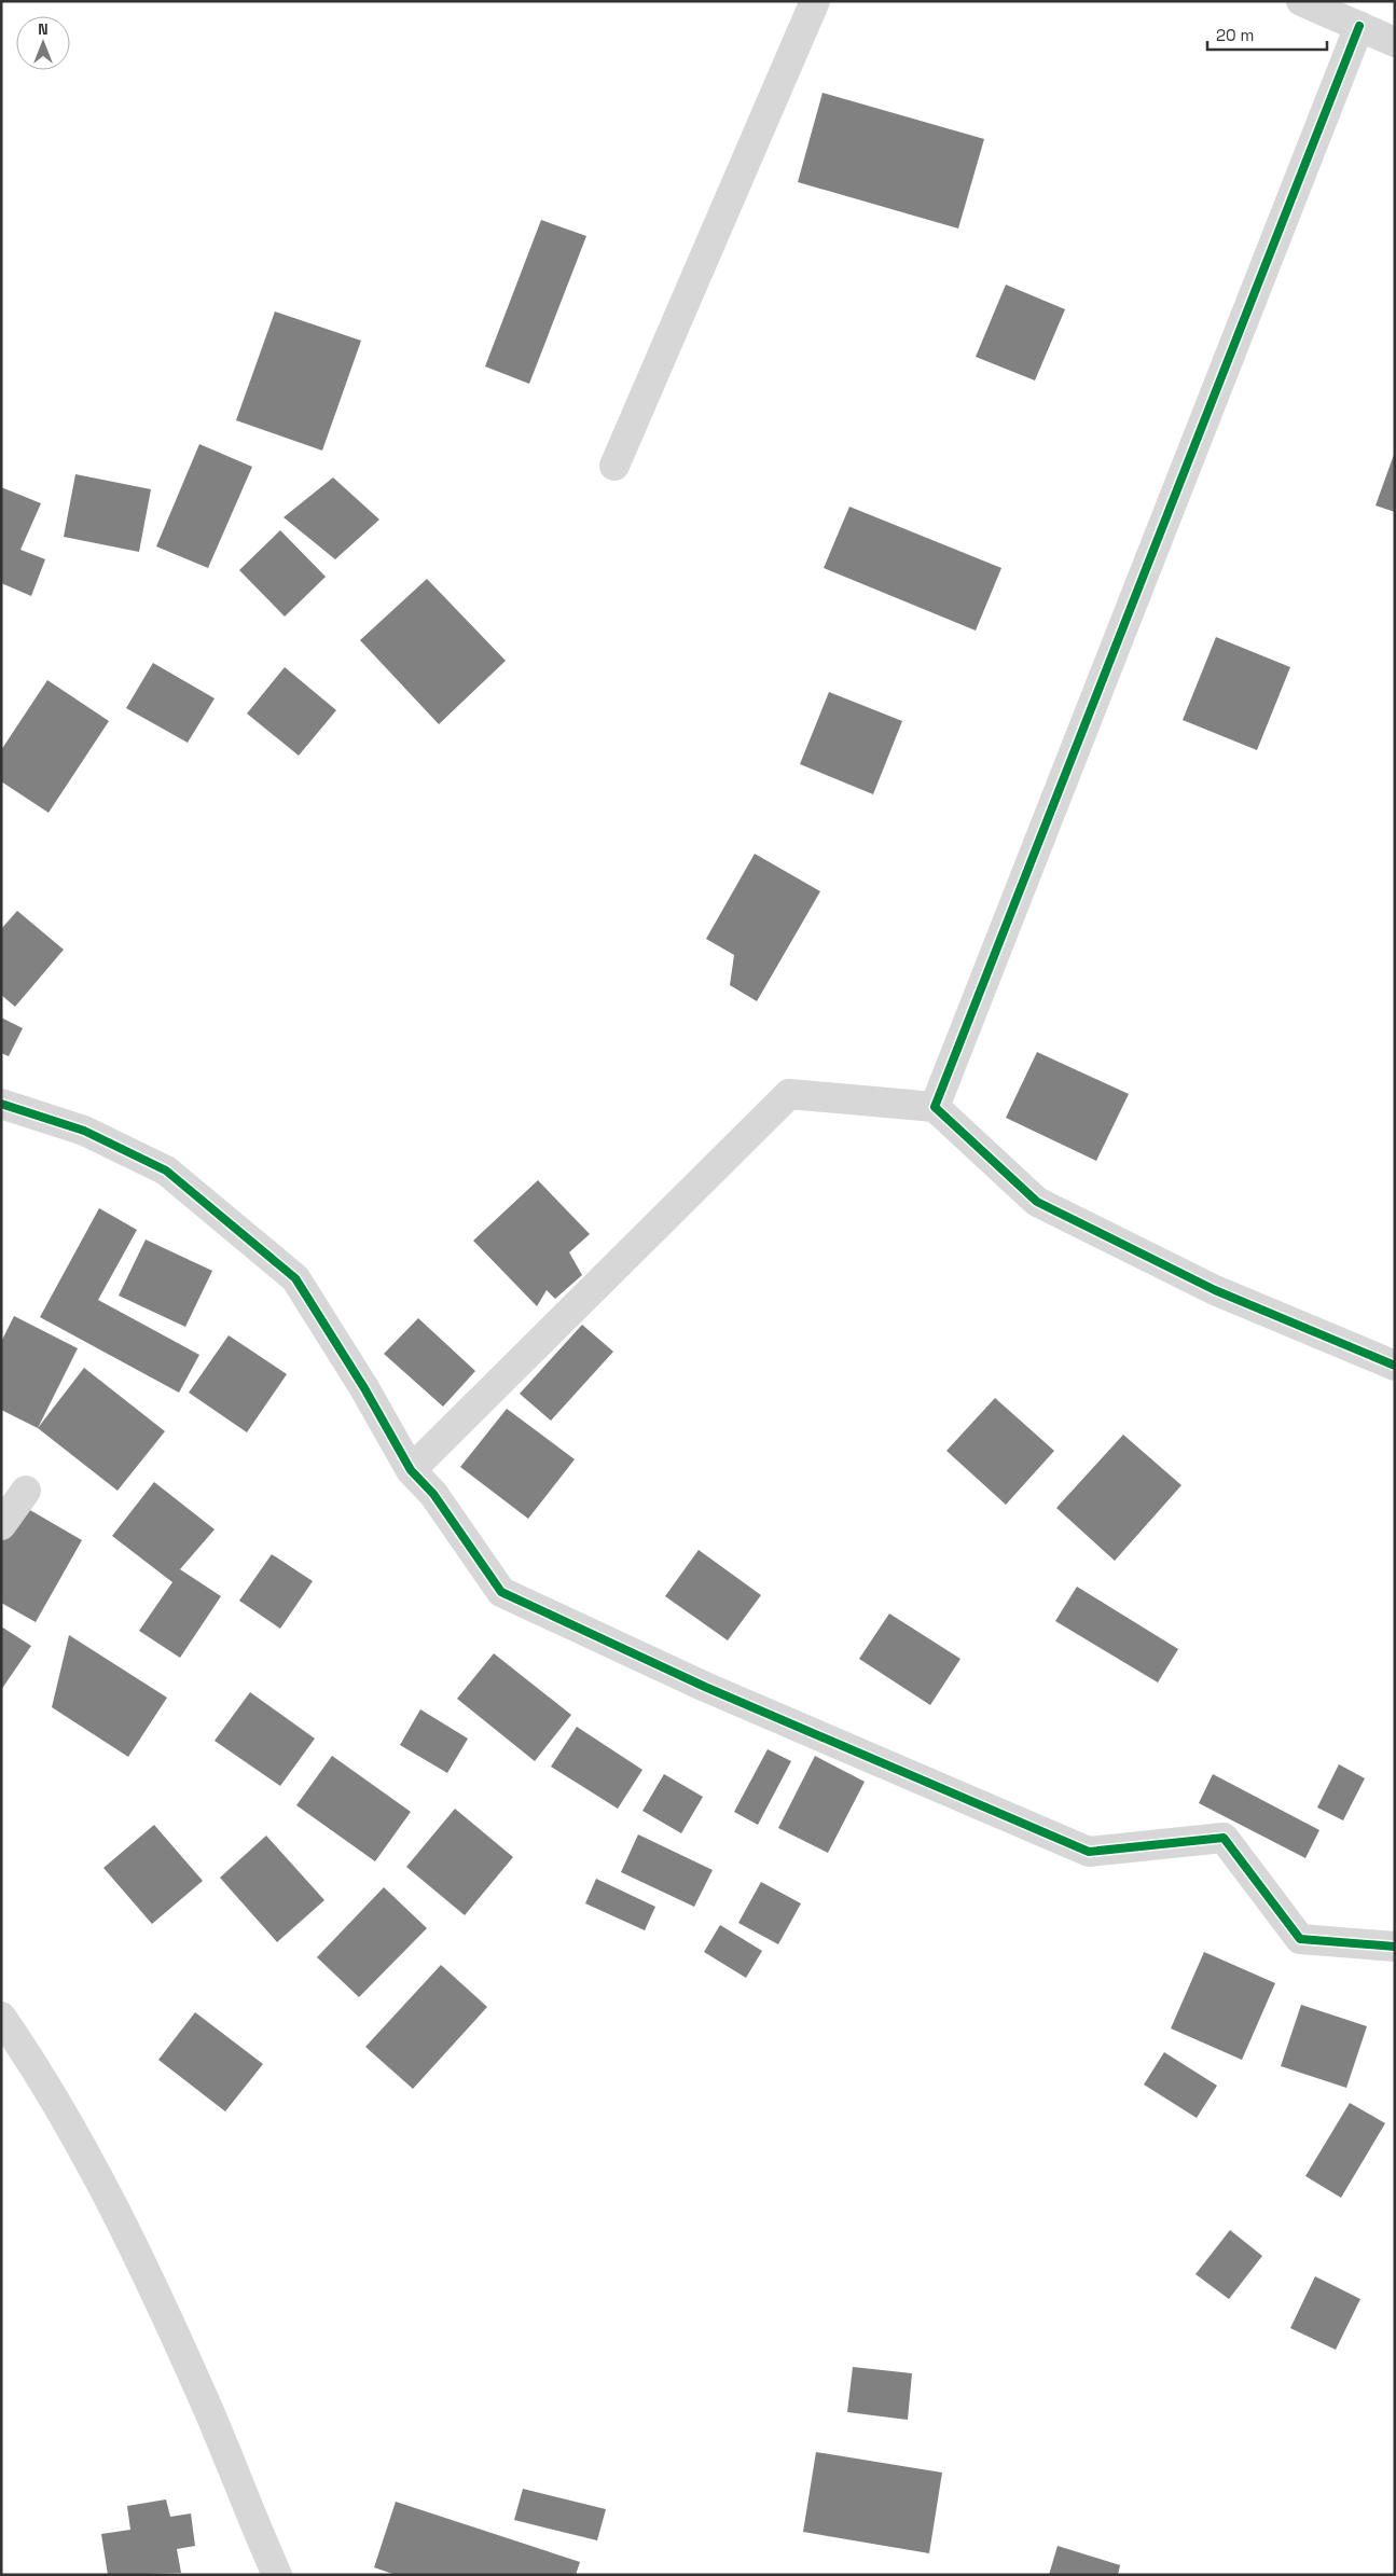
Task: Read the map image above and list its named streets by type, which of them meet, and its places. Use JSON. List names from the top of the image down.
{
  "scale_bar": "20 m",
  "north": "top"
}
